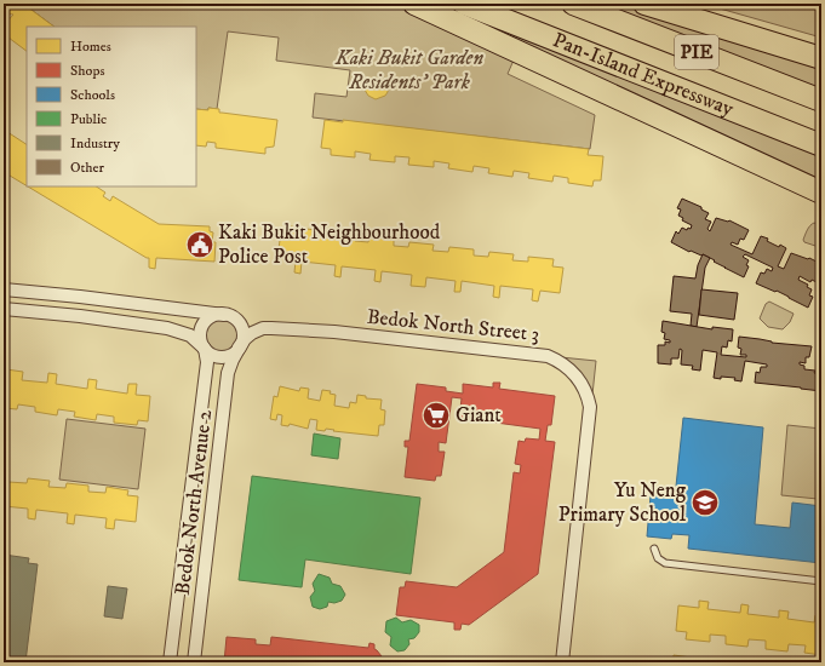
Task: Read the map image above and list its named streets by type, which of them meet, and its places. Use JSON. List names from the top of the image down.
{
  "streets": {
    "highway": ["PIE", "Pan-Island Expressway"],
    "street": ["Bedok North Street 3", "Bedok North Avenue 2"]
  },
  "crossings": [
    ["Bedok North Street 3", "Bedok North Avenue 2"]
  ],
  "parks": ["Kaki Bukit Garden Residents' Park"],
  "places": {
    "public building": ["Kaki Bukit Neighbourhood Police Post"],
    "supermarket": ["Giant"],
    "school or university": ["Yu Neng Primary School"]
  },
  "legend": [
    "Homes",
    "Shops",
    "Schools",
    "Public",
    "Industry",
    "Other"
  ]
}
